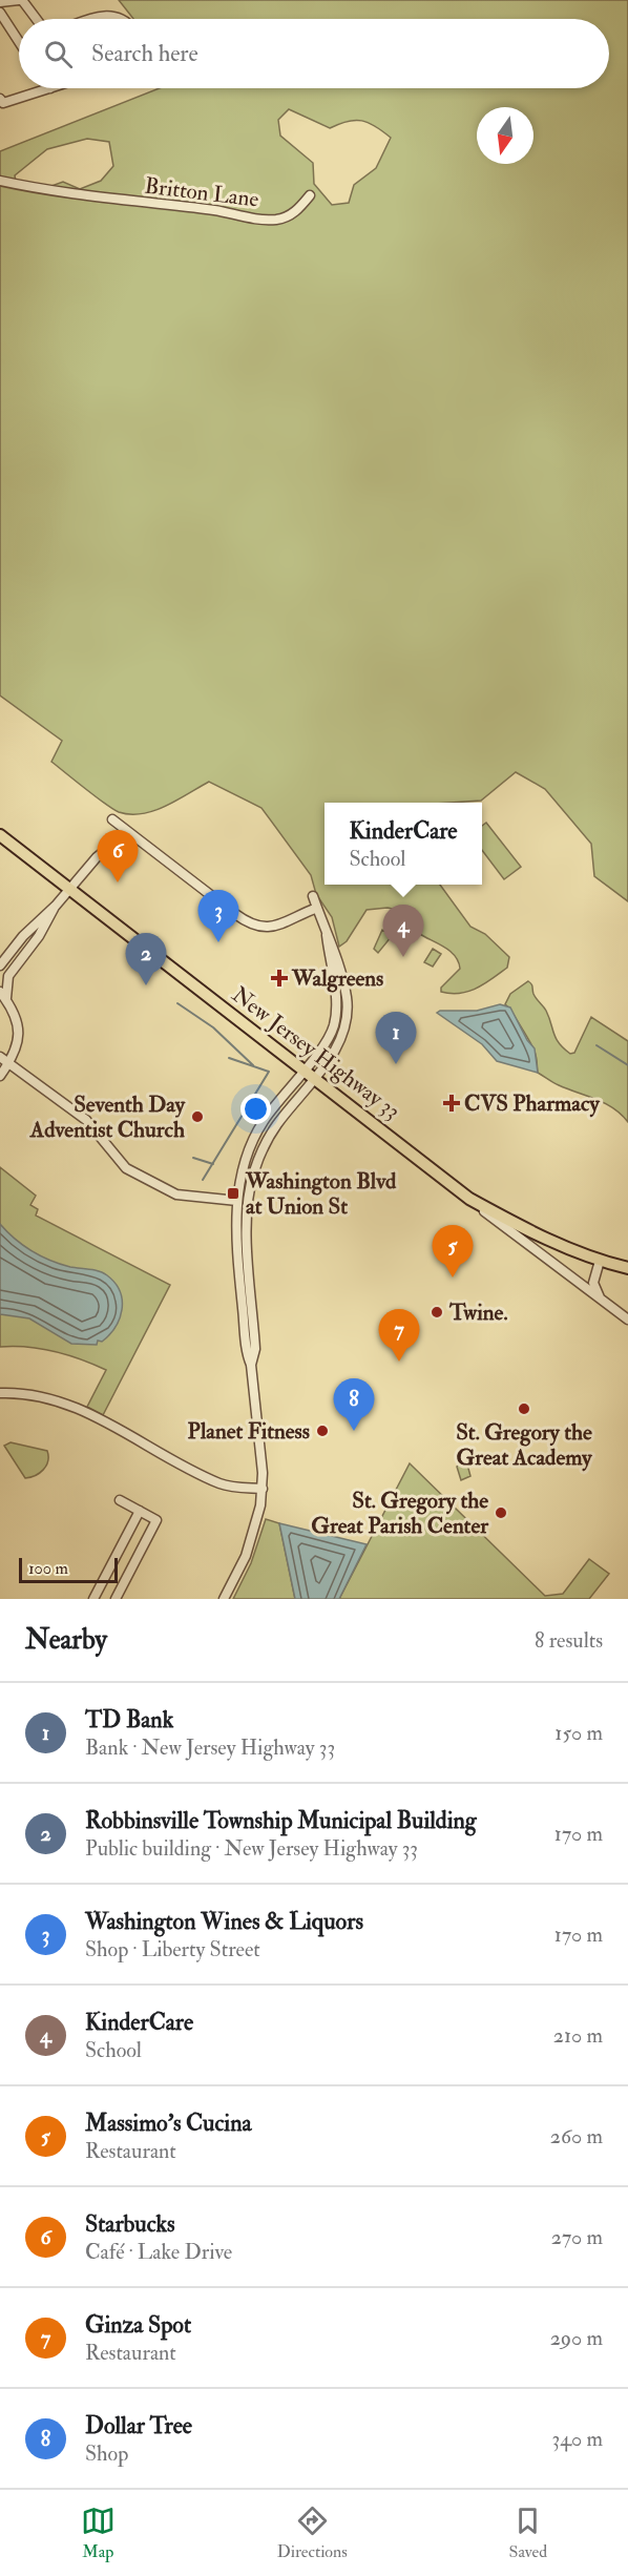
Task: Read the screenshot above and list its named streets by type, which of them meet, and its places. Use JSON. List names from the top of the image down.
{
  "streets": {
    "main road": ["New Jersey Highway 33"],
    "street": ["Britton Lane"]
  },
  "places": {
    "health": ["Walgreens", "CVS Pharmacy"],
    "other": [
      "Seventh Day Adventist Church",
      "Twine.",
      "St. Gregory the Great Academy",
      "Planet Fitness",
      "St. Gregory the Great Parish Center"
    ],
    "transit": ["Washington Blvd at Union St"]
  },
  "scale_bar": "100 m",
  "north": "bottom",
  "page": {
    "search": "Search here",
    "popup": ["KinderCare", "School"],
    "pins": [
      "6",
      "3",
      "4",
      "2",
      "1",
      "5",
      "7",
      "8"
    ],
    "scale": "100 m",
    "heading": ["Nearby", "8 results"],
    "list": [
      {
        "mark": "1",
        "name": "TD Bank",
        "note": "Bank · New Jersey Highway 33",
        "value": "150 m"
      },
      {
        "mark": "2",
        "name": "Robbinsville Township Municipal Building",
        "note": "Public building · New Jersey Highway 33",
        "value": "170 m"
      },
      {
        "mark": "3",
        "name": "Washington Wines & Liquors",
        "note": "Shop · Liberty Street",
        "value": "170 m"
      },
      {
        "mark": "4",
        "name": "KinderCare",
        "note": "School",
        "value": "210 m"
      },
      {
        "mark": "5",
        "name": "Massimo's Cucina",
        "note": "Restaurant",
        "value": "260 m"
      },
      {
        "mark": "6",
        "name": "Starbucks",
        "note": "Café · Lake Drive",
        "value": "270 m"
      },
      {
        "mark": "7",
        "name": "Ginza Spot",
        "note": "Restaurant",
        "value": "290 m"
      },
      {
        "mark": "8",
        "name": "Dollar Tree",
        "note": "Shop",
        "value": "340 m"
      }
    ],
    "nav": ["Map", "Directions", "Saved"]
  }
}
